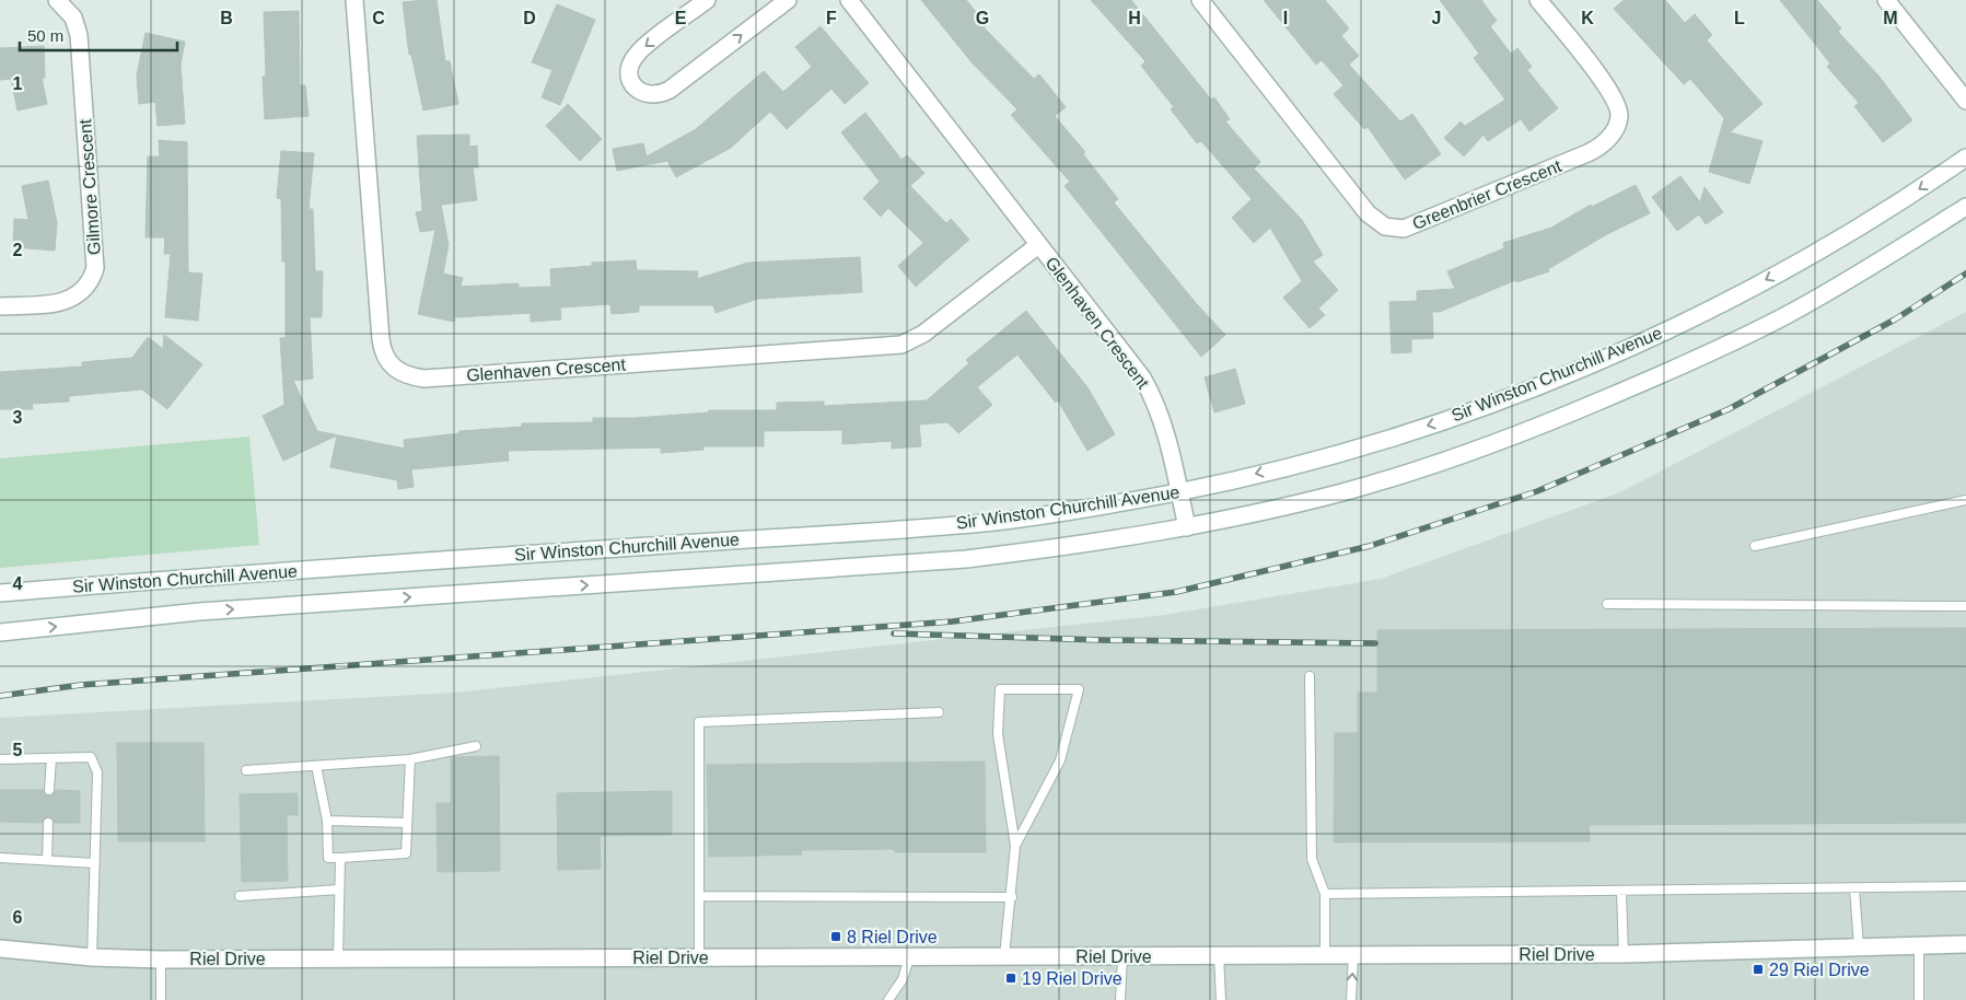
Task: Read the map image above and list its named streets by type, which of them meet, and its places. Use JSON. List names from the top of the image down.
{
  "streets": {
    "street": [
      "Gilmore Crescent",
      "Greenbrier Crescent",
      "Glenhaven Crescent",
      "Sir Winston Churchill Avenue",
      "Riel Drive"
    ]
  },
  "crossings": [
    ["Glenhaven Crescent", "Sir Winston Churchill Avenue"]
  ],
  "places": {
    "transit": ["8 Riel Drive", "29 Riel Drive", "19 Riel Drive"]
  },
  "scale_bar": "50 m",
  "grid": {
    "columns": [
      "B",
      "C",
      "D",
      "E",
      "F",
      "G",
      "H",
      "I",
      "J",
      "K",
      "L",
      "M"
    ],
    "rows": [
      "1",
      "2",
      "3",
      "4",
      "5",
      "6"
    ]
  }
}
